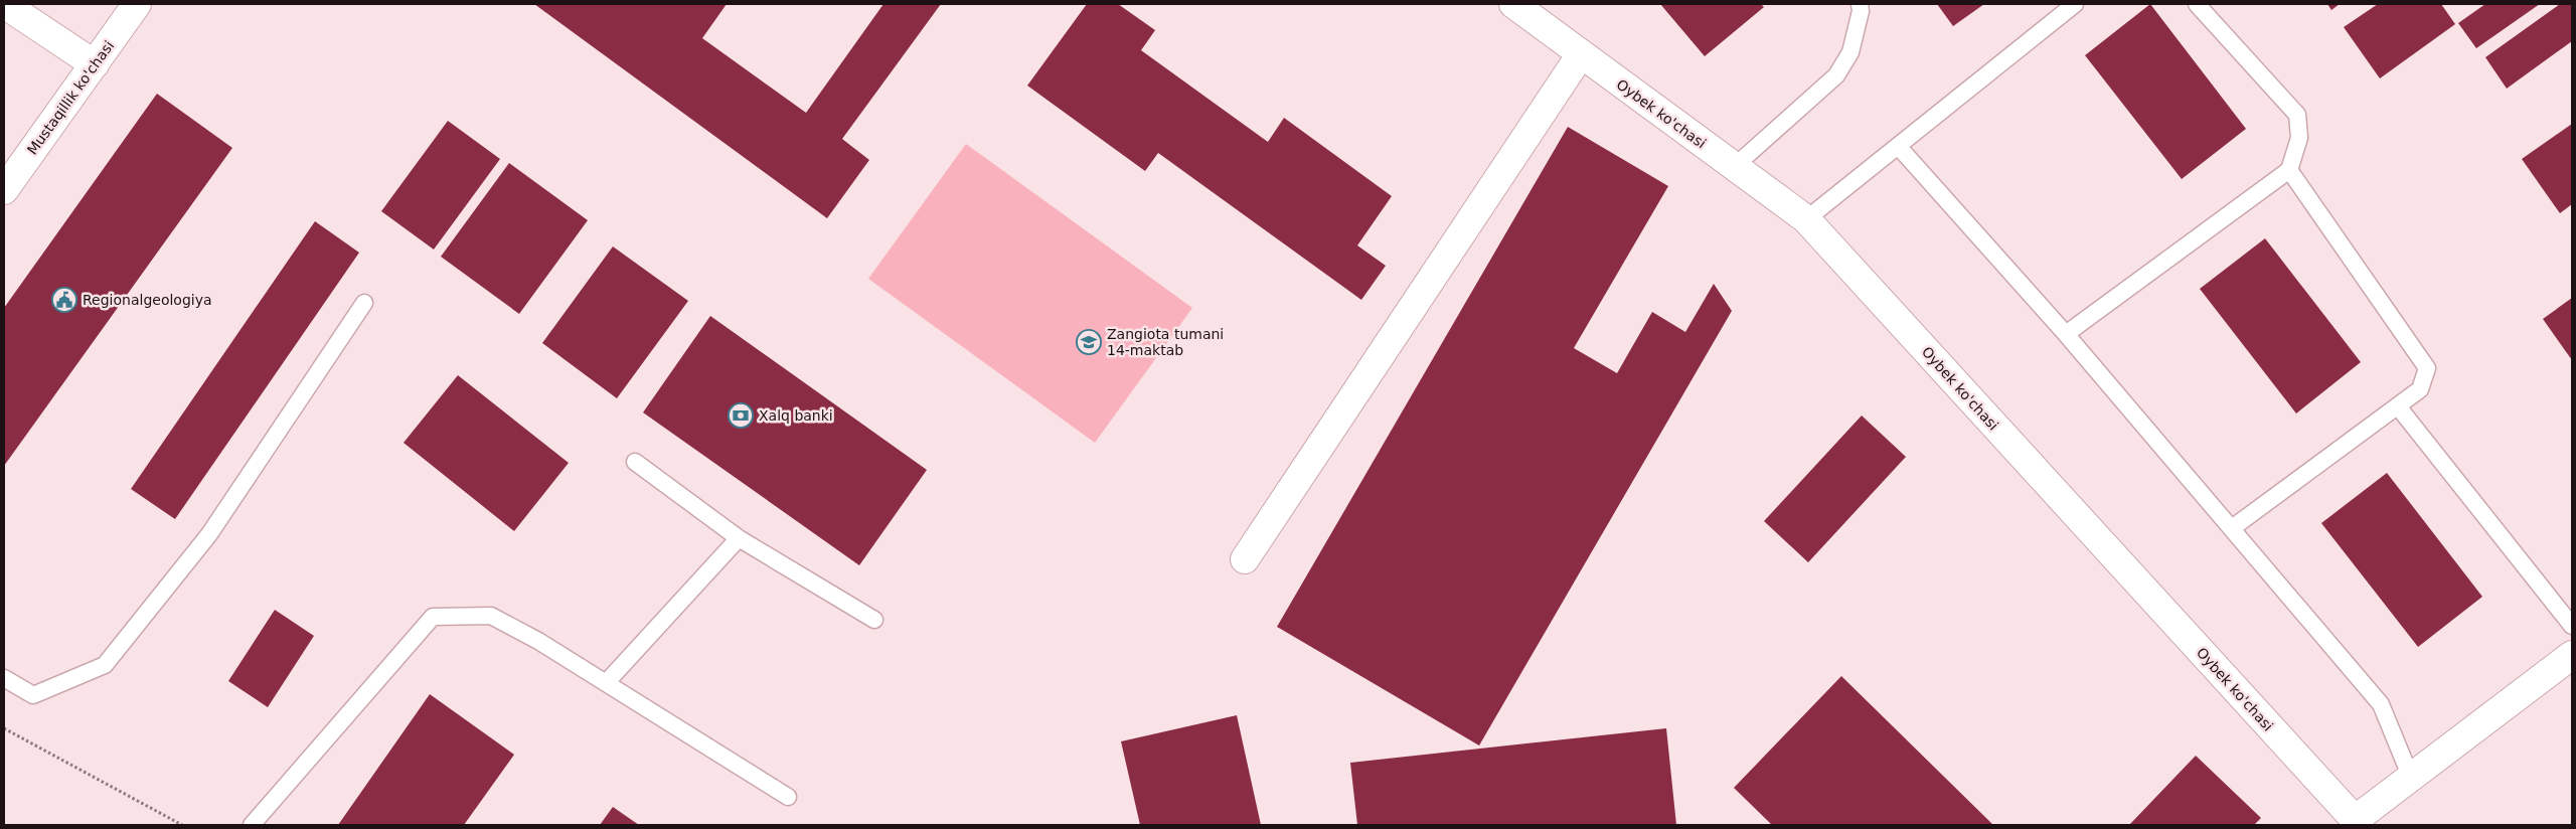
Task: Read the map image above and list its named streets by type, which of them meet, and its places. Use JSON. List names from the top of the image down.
{
  "streets": {
    "street": ["Mustaqillik ko'chasi", "Oybek ko'chasi"]
  },
  "places": {
    "public building": ["Regionalgeologiya"],
    "school or university": ["Zangiota tumani 14-maktab"],
    "bank": ["Xalq banki"]
  }
}
